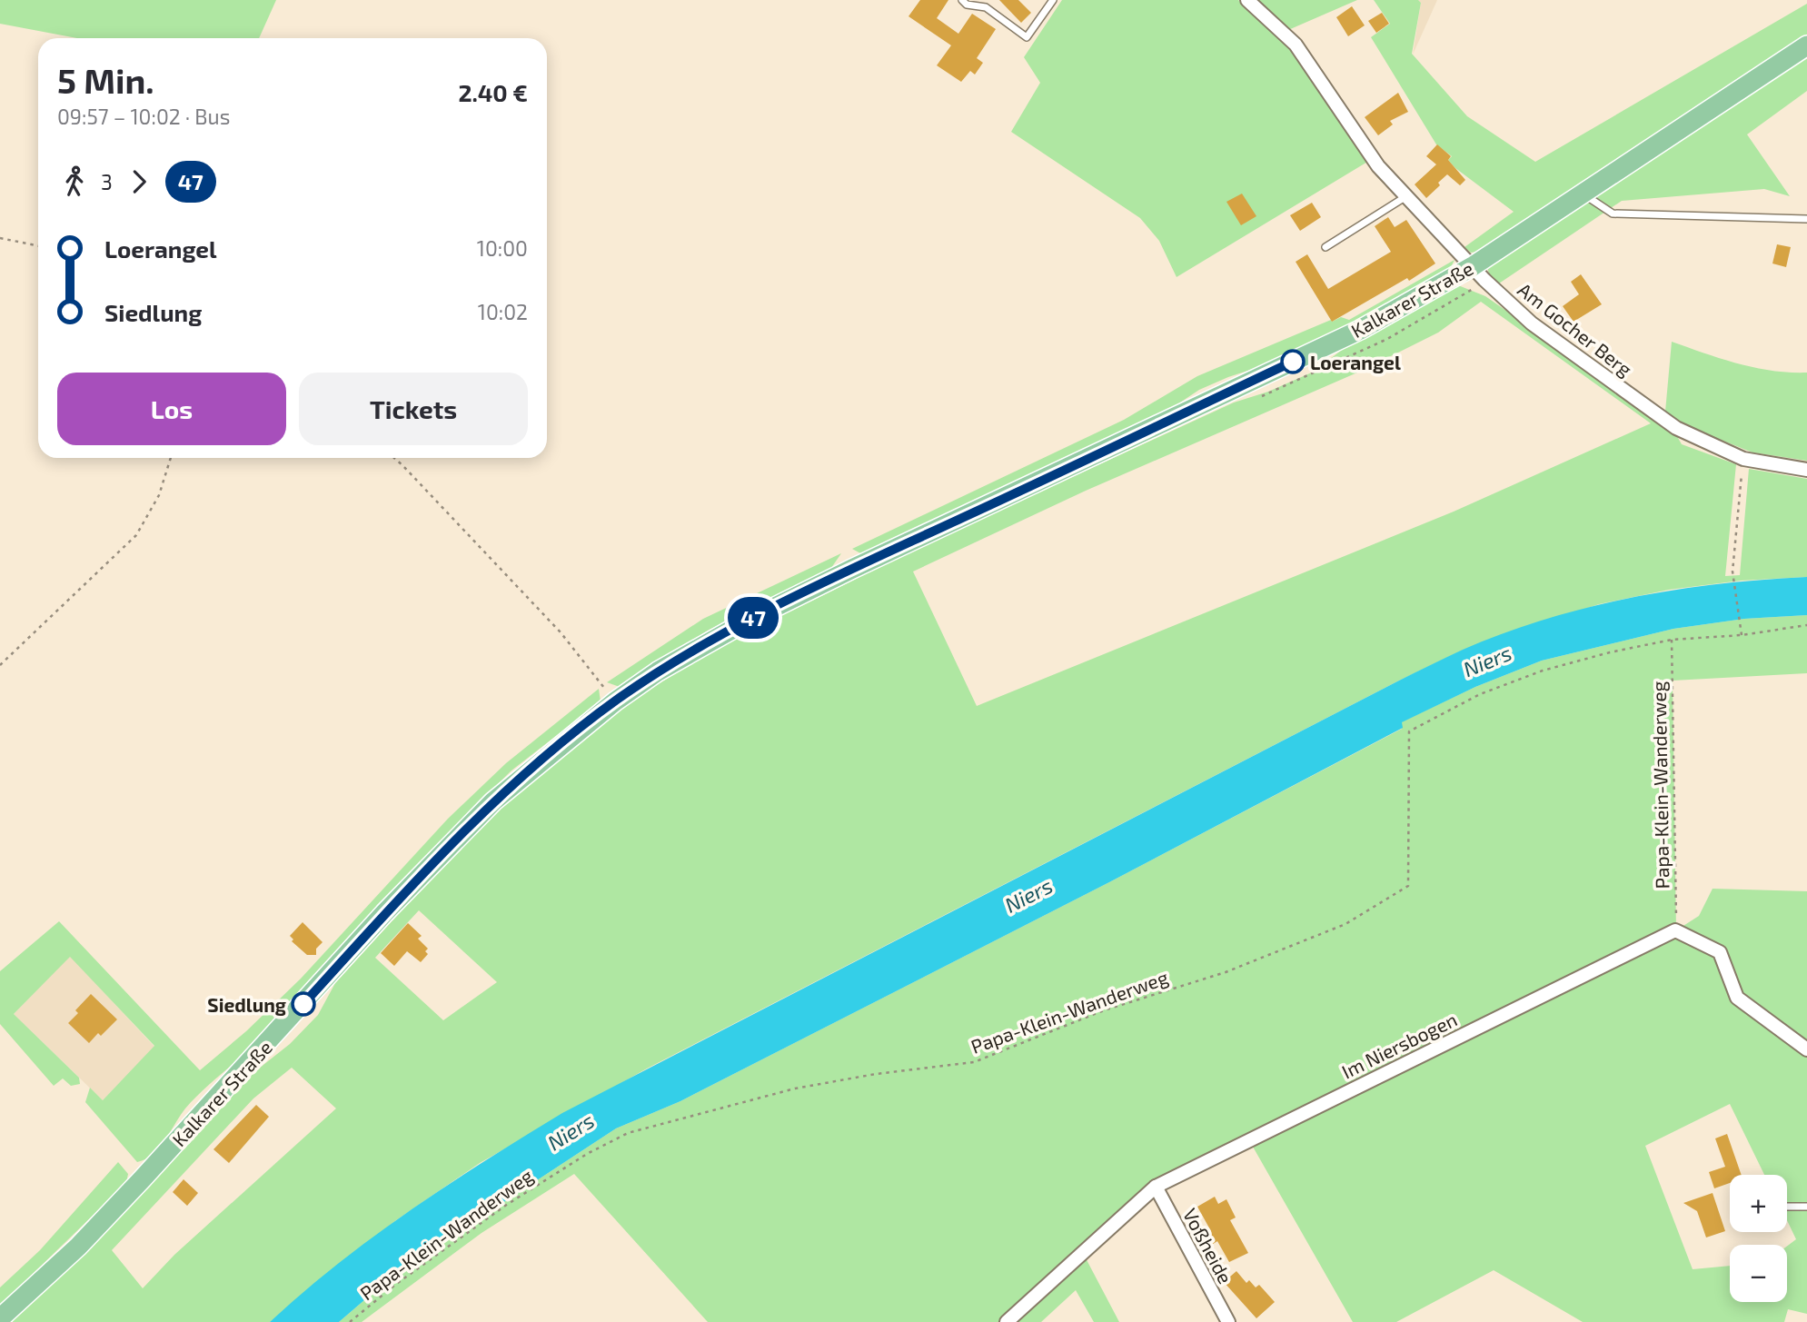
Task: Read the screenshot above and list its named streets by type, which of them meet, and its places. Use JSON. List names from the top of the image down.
{
  "streets": {
    "main road": ["Kalkarer Straße"],
    "street": ["Am Gocher Berg", "Im Niersbogen", "Voßheide"],
    "path": ["Papa-Klein-Wanderweg"]
  },
  "crossings": [
    ["Kalkarer Straße", "Am Gocher Berg"],
    ["Papa-Klein-Wanderweg", "Im Niersbogen"],
    ["Im Niersbogen", "Voßheide"]
  ],
  "water": ["Niers"],
  "places": ["Loerangel", "Siedlung"],
  "lines": ["bus line 47"],
  "page": {
    "on_map": "47",
    "heading": ["5 Min.", "09:57 – 10:02 · Bus", "2.40 €"],
    "legs": ["3", "47"],
    "list": [
      {
        "name": "Loerangel",
        "value": "10:00"
      },
      {
        "name": "Siedlung",
        "value": "10:02"
      }
    ],
    "buttons": ["Los", "Tickets"],
    "map_buttons": ["+", "−"]
  }
}
